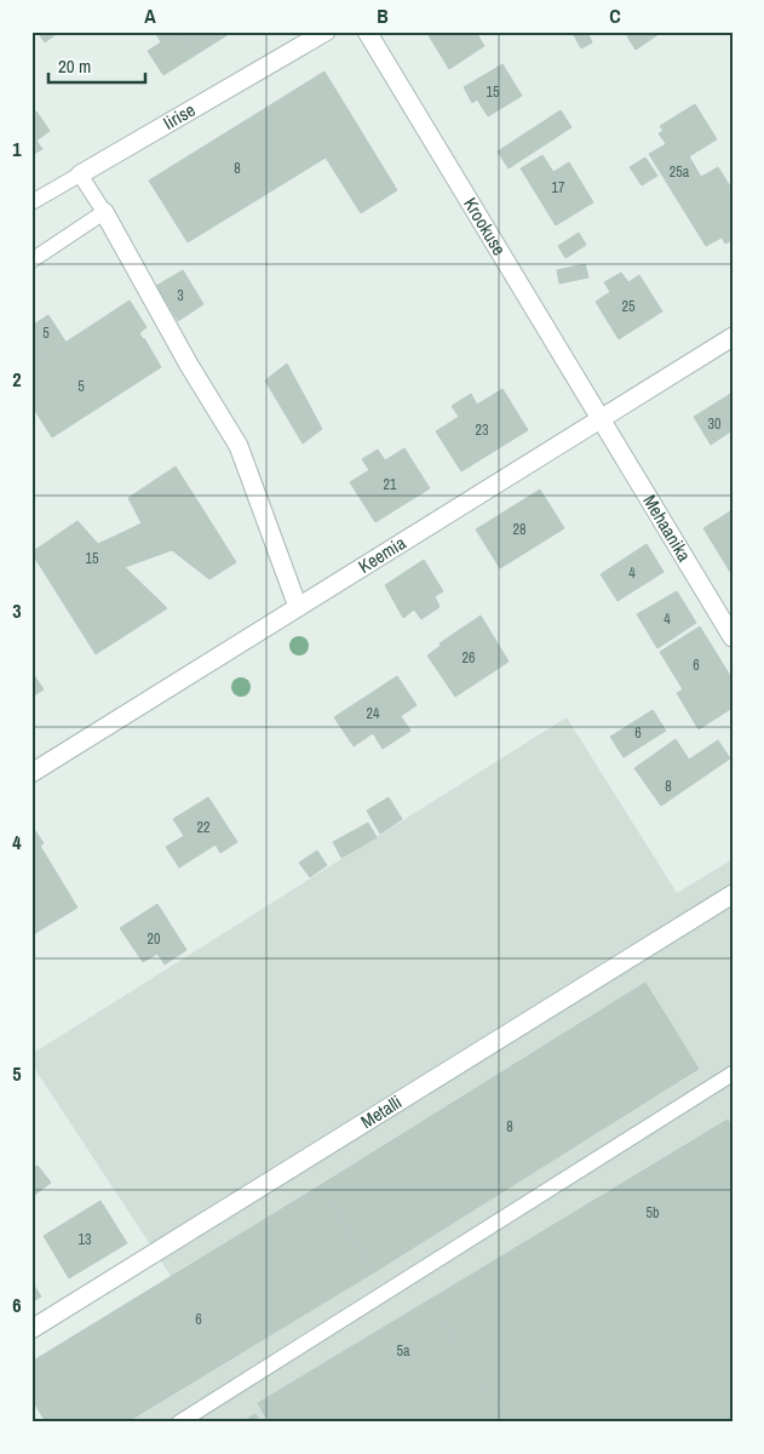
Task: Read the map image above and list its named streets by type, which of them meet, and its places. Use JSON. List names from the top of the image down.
{
  "streets": {
    "street": [
      "Iirise",
      "Krookuse",
      "Mehaanika",
      "Keemia",
      "Metalli"
    ]
  },
  "crossings": [
    ["Krookuse", "Mehaanika"],
    ["Krookuse", "Keemia"],
    ["Mehaanika", "Keemia"]
  ],
  "house_numbers": [
    "15",
    "8",
    "25a",
    "17",
    "3",
    "25",
    "5",
    "5",
    "30",
    "23",
    "21",
    "28",
    "15",
    "4",
    "4",
    "26",
    "6",
    "24",
    "6",
    "8",
    "22",
    "20",
    "8",
    "5b",
    "13",
    "6",
    "5a"
  ],
  "scale_bar": "20 m",
  "grid": {
    "columns": ["A", "B", "C"],
    "rows": [
      "1",
      "2",
      "3",
      "4",
      "5",
      "6"
    ]
  }
}
